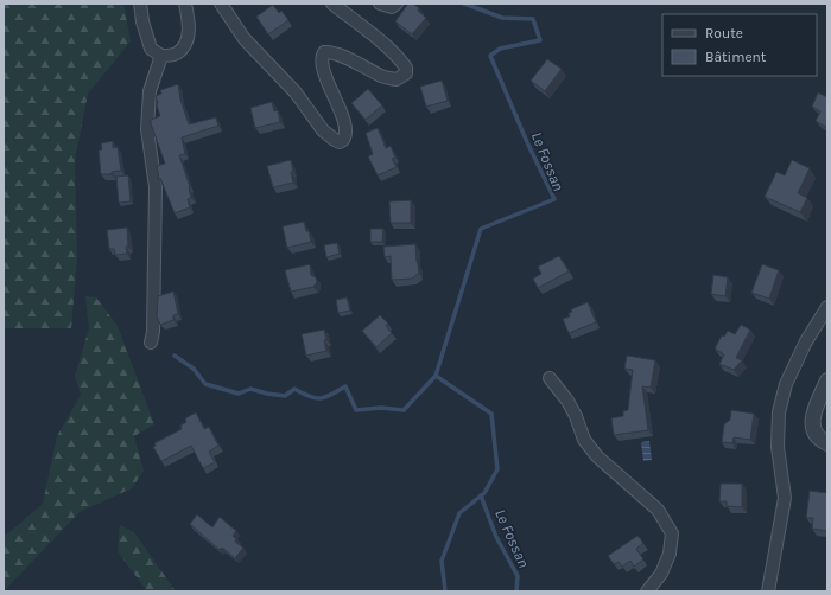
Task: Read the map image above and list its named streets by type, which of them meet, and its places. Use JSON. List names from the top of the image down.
{
  "water": ["Le Fossan"],
  "legend": ["Route", "Bâtiment"]
}
